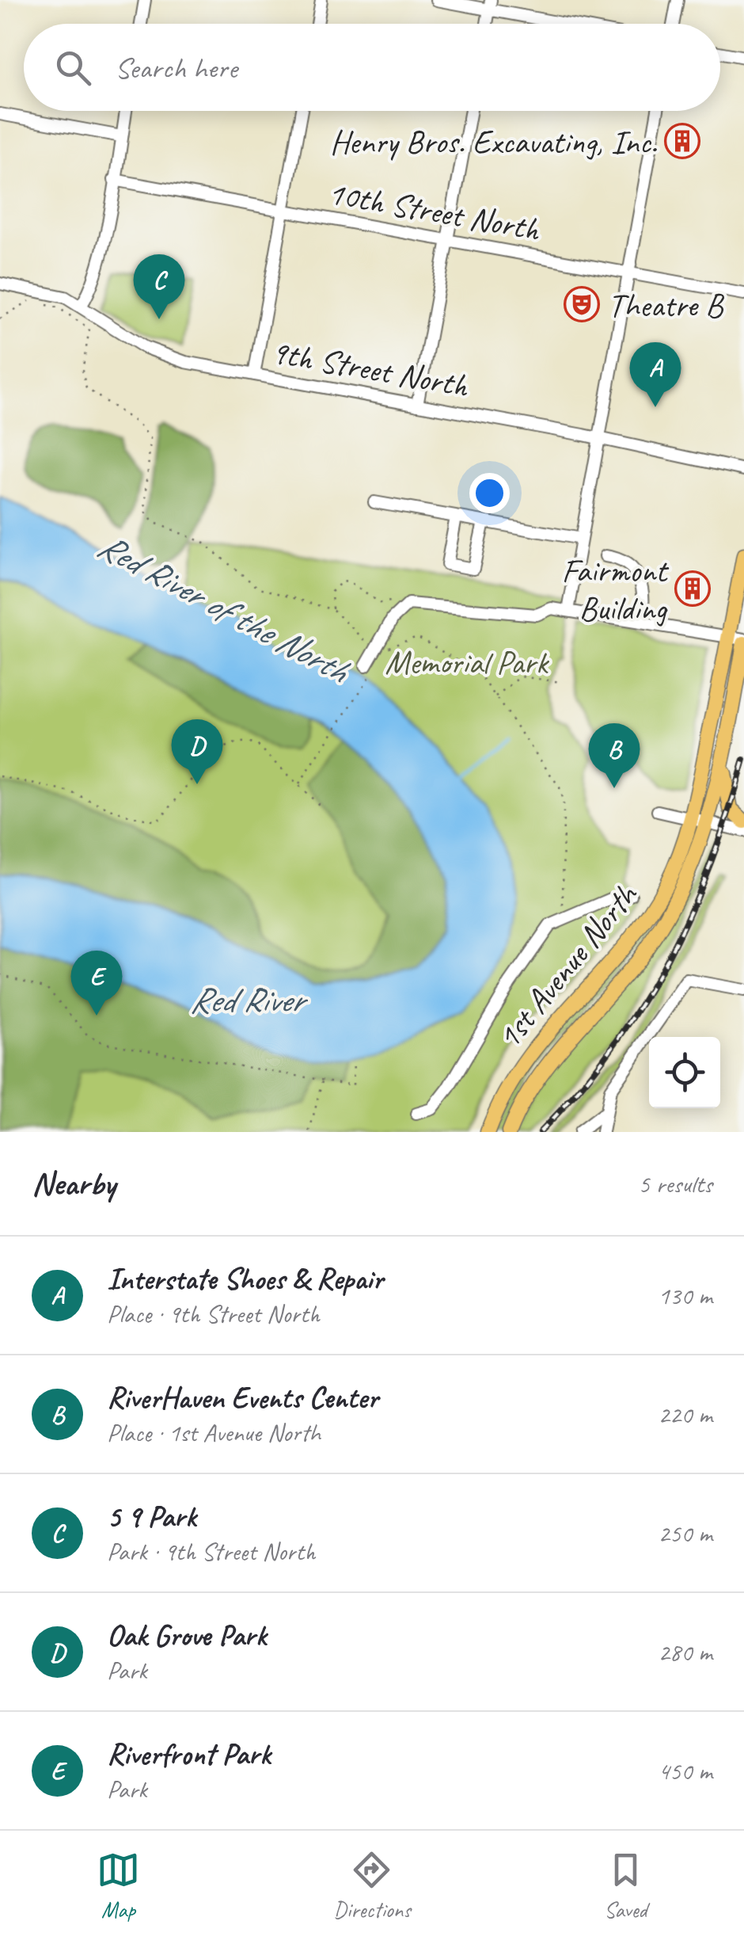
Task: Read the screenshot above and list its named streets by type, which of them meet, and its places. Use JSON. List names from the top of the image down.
{
  "streets": {
    "main road": ["1st Avenue North"],
    "street": ["10th Street North", "9th Street North"]
  },
  "water": ["Red River of the North", "Red River"],
  "parks": ["Memorial Park"],
  "places": {
    "building": ["Henry Bros. Excavating, Inc.", "Fairmont Building"],
    "theatre": ["Theatre B"]
  },
  "page": {
    "search": "Search here",
    "pins": [
      "C",
      "A",
      "D",
      "B",
      "E"
    ],
    "heading": ["Nearby", "5 results"],
    "list": [
      {
        "mark": "A",
        "name": "Interstate Shoes & Repair",
        "note": "Place · 9th Street North",
        "value": "130 m"
      },
      {
        "mark": "B",
        "name": "RiverHaven Events Center",
        "note": "Place · 1st Avenue North",
        "value": "220 m"
      },
      {
        "mark": "C",
        "name": "5 9 Park",
        "note": "Park · 9th Street North",
        "value": "250 m"
      },
      {
        "mark": "D",
        "name": "Oak Grove Park",
        "note": "Park",
        "value": "280 m"
      },
      {
        "mark": "E",
        "name": "Riverfront Park",
        "note": "Park",
        "value": "450 m"
      }
    ],
    "nav": ["Map", "Directions", "Saved"]
  }
}
